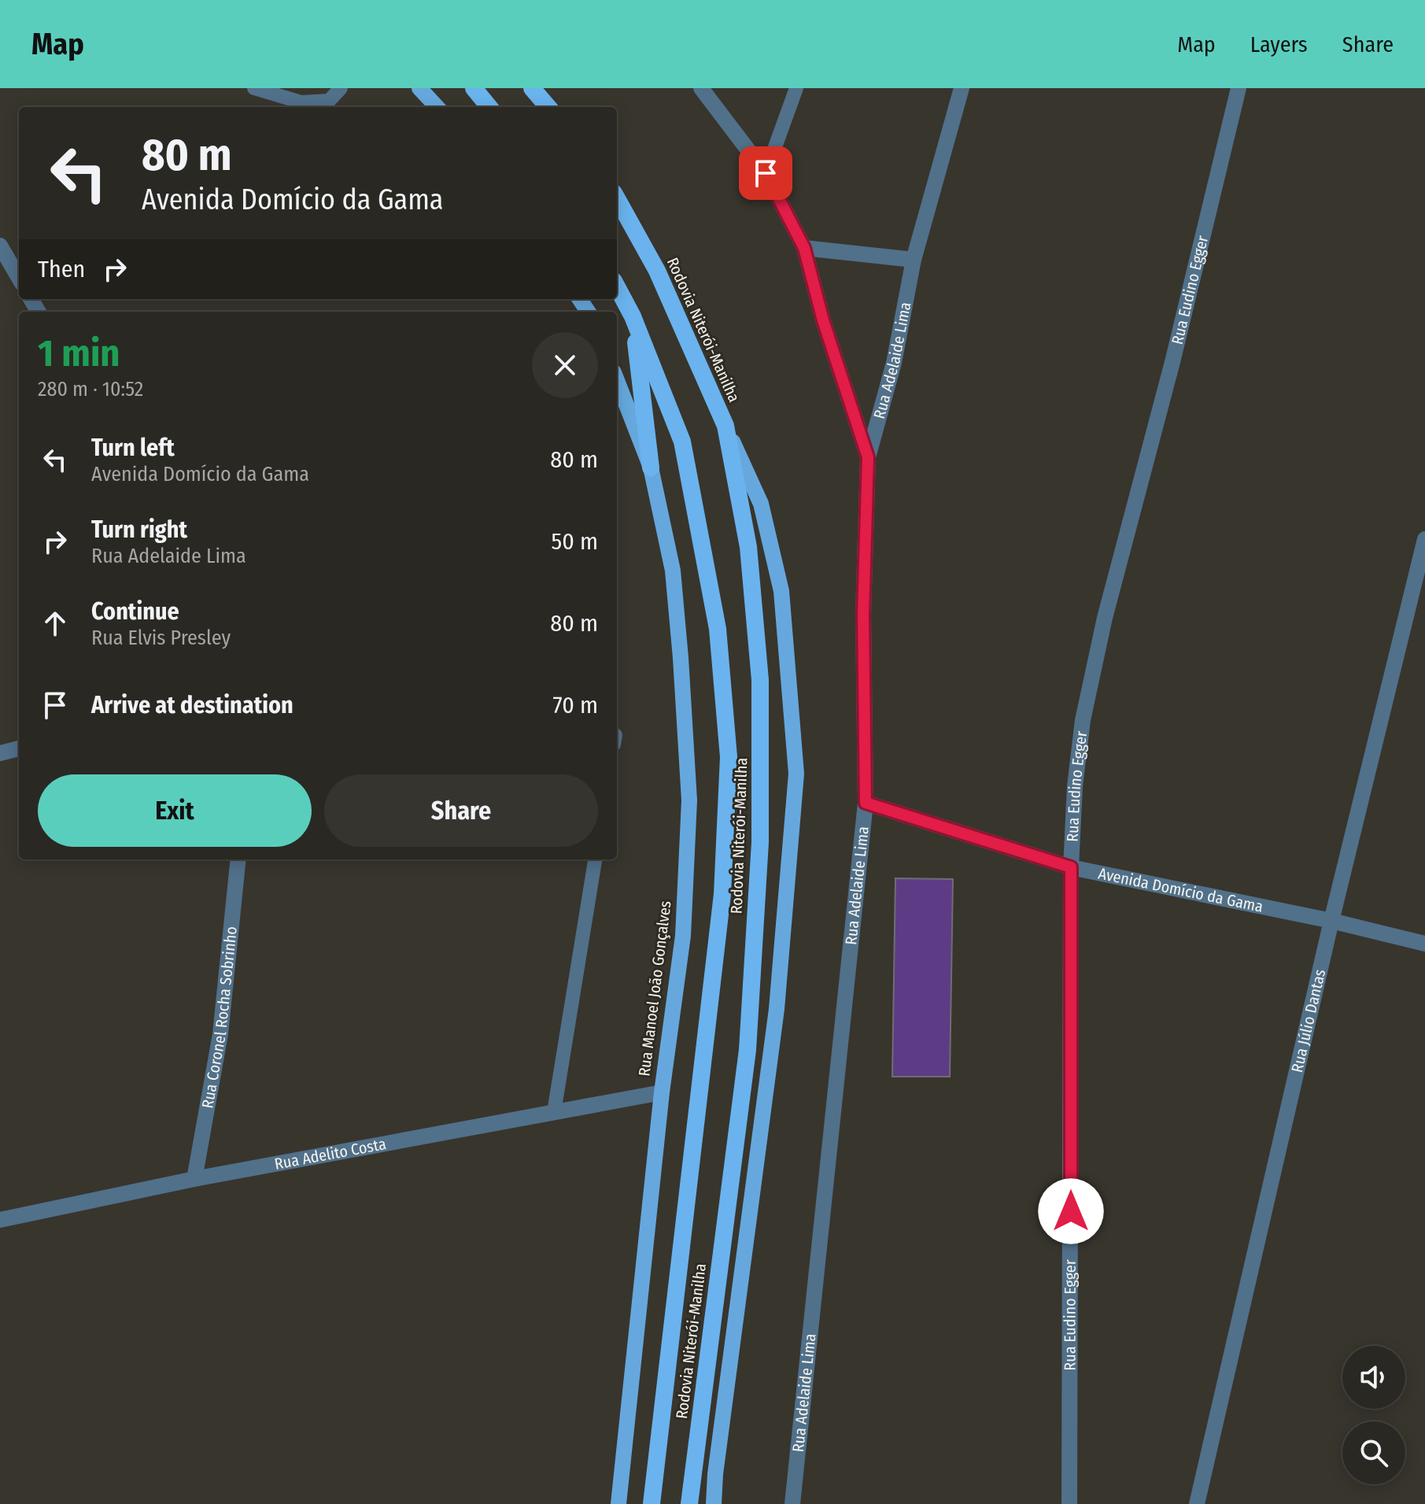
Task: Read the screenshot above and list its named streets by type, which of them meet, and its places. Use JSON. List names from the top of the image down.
{
  "streets": {
    "highway": ["Rodovia Niterói-Manilha"],
    "main road": ["Rua Manoel João Gonçalves"],
    "street": [
      "Rua Eudino Egger",
      "Rua Adelaide Lima",
      "Avenida Domício da Gama",
      "Rua Coronel Rocha Sobrinho",
      "Rua Júlio Dantas",
      "Rua Adelito Costa"
    ]
  },
  "crossings": [
    ["Rua Eudino Egger", "Avenida Domício da Gama"],
    ["Rua Adelaide Lima", "Avenida Domício da Gama"],
    ["Avenida Domício da Gama", "Rua Júlio Dantas"],
    ["Rua Manoel João Gonçalves", "Rua Adelito Costa"],
    ["Rua Coronel Rocha Sobrinho", "Rua Adelito Costa"]
  ],
  "page": {
    "header": "Map",
    "nav": ["Map", "Layers", "Share"],
    "turn": ["80 m", "Avenida Domício da Gama"],
    "then": "Then",
    "heading": ["1 min", "280 m · 10:52"],
    "list": [
      {
        "name": "Turn left",
        "note": "Avenida Domício da Gama",
        "value": "80 m"
      },
      {
        "name": "Turn right",
        "note": "Rua Adelaide Lima",
        "value": "50 m"
      },
      {
        "name": "Continue",
        "note": "Rua Elvis Presley",
        "value": "80 m"
      },
      {
        "name": "Arrive at destination",
        "value": "70 m"
      }
    ],
    "buttons": ["Exit", "Share"]
  }
}
